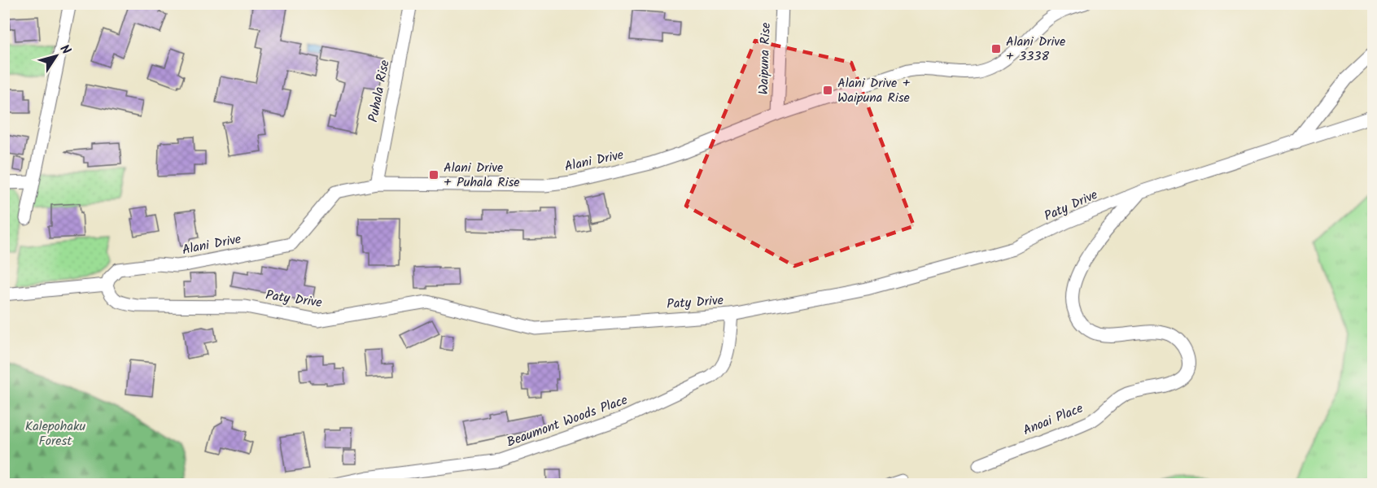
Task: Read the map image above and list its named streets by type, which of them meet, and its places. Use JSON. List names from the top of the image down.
{
  "streets": {
    "street": [
      "Waipuna Rise",
      "Puhala Rise",
      "Alani Drive",
      "Paty Drive",
      "Anoai Place",
      "Beaumont Woods Place"
    ]
  },
  "crossings": [
    ["Waipuna Rise", "Alani Drive"],
    ["Puhala Rise", "Alani Drive"],
    ["Alani Drive", "Paty Drive"],
    ["Paty Drive", "Anoai Place"],
    ["Paty Drive", "Beaumont Woods Place"]
  ],
  "parks": ["Kalepohaku Forest"],
  "places": {
    "transit": ["Alani Drive + 3338", "Alani Drive + Waipuna Rise", "Alani Drive + Puhala Rise"]
  },
  "north": "top right"
}
